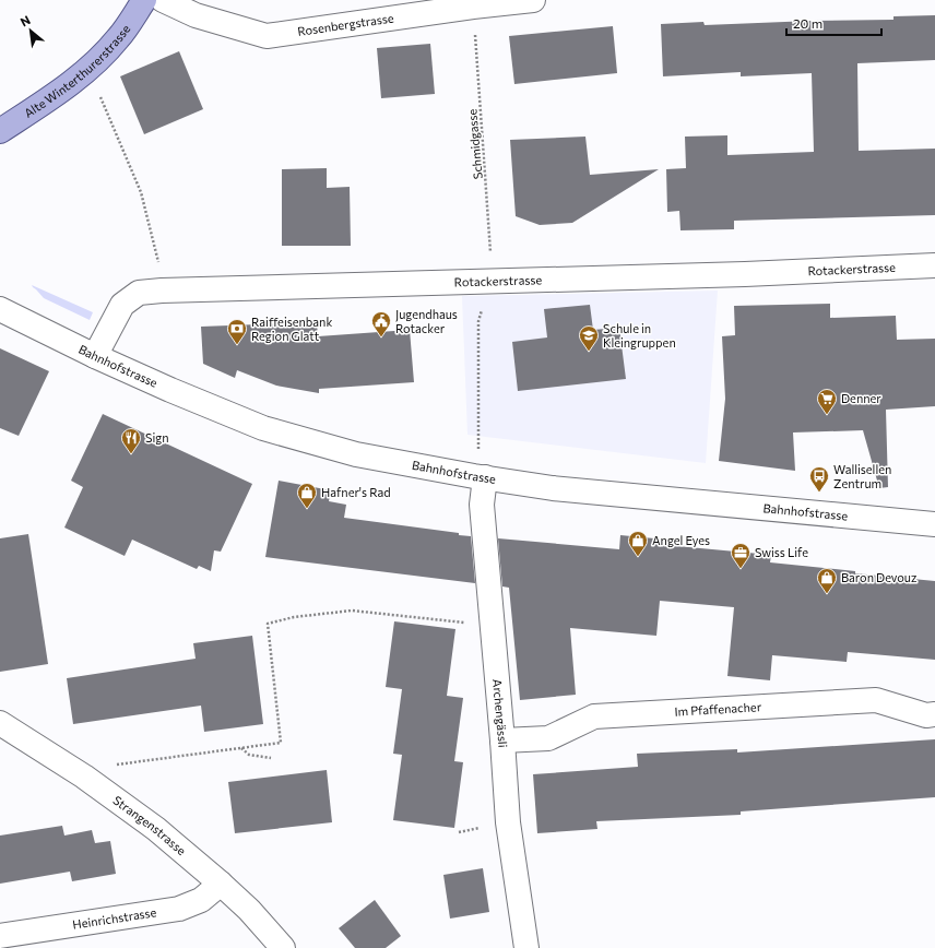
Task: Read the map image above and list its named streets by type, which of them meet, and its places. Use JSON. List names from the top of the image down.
{
  "streets": {
    "main road": ["Alte Winterthurerstrasse"],
    "street": [
      "Rosenbergstrasse",
      "Rotackerstrasse",
      "Bahnhofstrasse",
      "Im Pfaffenacher",
      "Archengässli",
      "Strangenstrasse",
      "Heinrichstrasse"
    ],
    "path": ["Schmidgasse"]
  },
  "crossings": [
    ["Rosenbergstrasse", "Schmidgasse"],
    ["Schmidgasse", "Rotackerstrasse"],
    ["Rotackerstrasse", "Bahnhofstrasse"],
    ["Bahnhofstrasse", "Archengässli"],
    ["Im Pfaffenacher", "Archengässli"],
    ["Strangenstrasse", "Heinrichstrasse"]
  ],
  "places": {
    "public building": ["Jugendhaus Rotacker"],
    "bank": ["Raiffeisenbank Region Glatt"],
    "school or university": ["Schule in Kleingruppen"],
    "supermarket": ["Denner"],
    "restaurant": ["Sign"],
    "bus stop": ["Wallisellen Zentrum"],
    "shop": ["Hafner's Rad", "Angel Eyes", "Baron Devouz"],
    "office": ["Swiss Life"]
  },
  "scale_bar": "20 m",
  "north": "top left"
}
